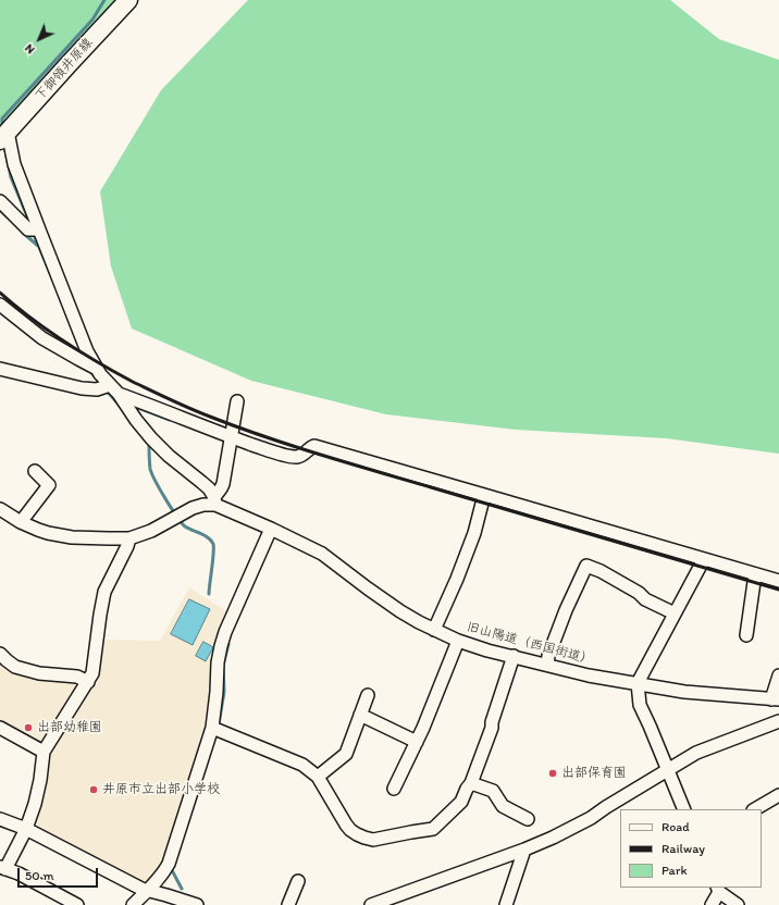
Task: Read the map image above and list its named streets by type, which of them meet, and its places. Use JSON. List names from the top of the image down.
{
  "streets": {
    "main road": ["下御領井原線"],
    "street": ["旧山陽道（西国街道）"]
  },
  "places": ["出部幼稚園", "出部保育園", "井原市立出部小学校"],
  "legend": ["Road", "Railway", "Park"],
  "scale_bar": "50 m",
  "north": "bottom left"
}
